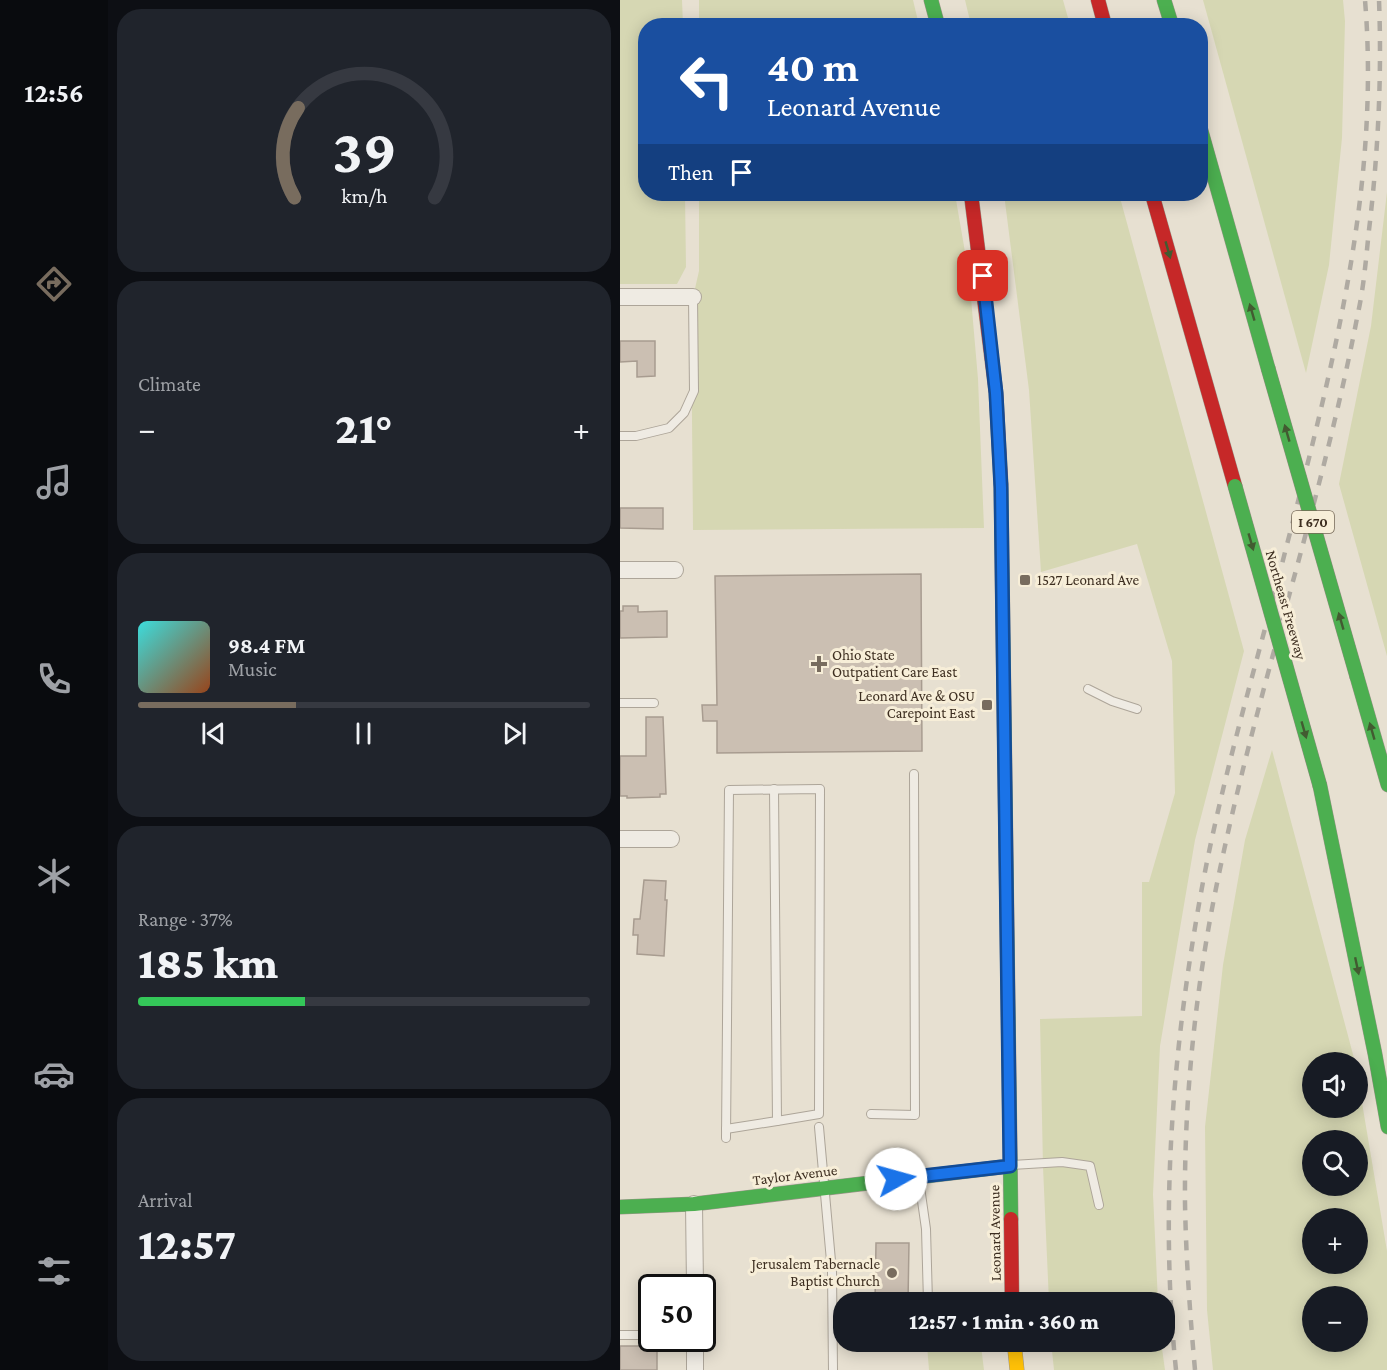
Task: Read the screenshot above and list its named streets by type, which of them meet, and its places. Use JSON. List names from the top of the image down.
{
  "streets": {
    "main road": [
      "I 670",
      "Northeast Freeway",
      "Taylor Avenue",
      "Leonard Avenue"
    ]
  },
  "crossings": [
    ["Taylor Avenue", "Leonard Avenue"]
  ],
  "places": {
    "transit": ["1527 Leonard Ave", "Leonard Ave & OSU Carepoint East"],
    "health": ["Ohio State Outpatient Care East"],
    "other": ["Jerusalem Tabernacle Baptist Church"]
  },
  "page": {
    "tabs": "12:56",
    "turn": ["40 m", "Leonard Avenue"],
    "then": "Then",
    "tile": [
      "Climate",
      ["Range · 37%", "185 km"],
      ["Arrival", "12:57"]
    ],
    "heat": ["−", "21°", "+"],
    "song": ["98.4 FM", "Music"],
    "map_buttons": ["+", "−"],
    "limit": "50",
    "trip": "12:57 · 1 min · 360 m",
    "gauge": ["39", "km/h"]
  }
}
